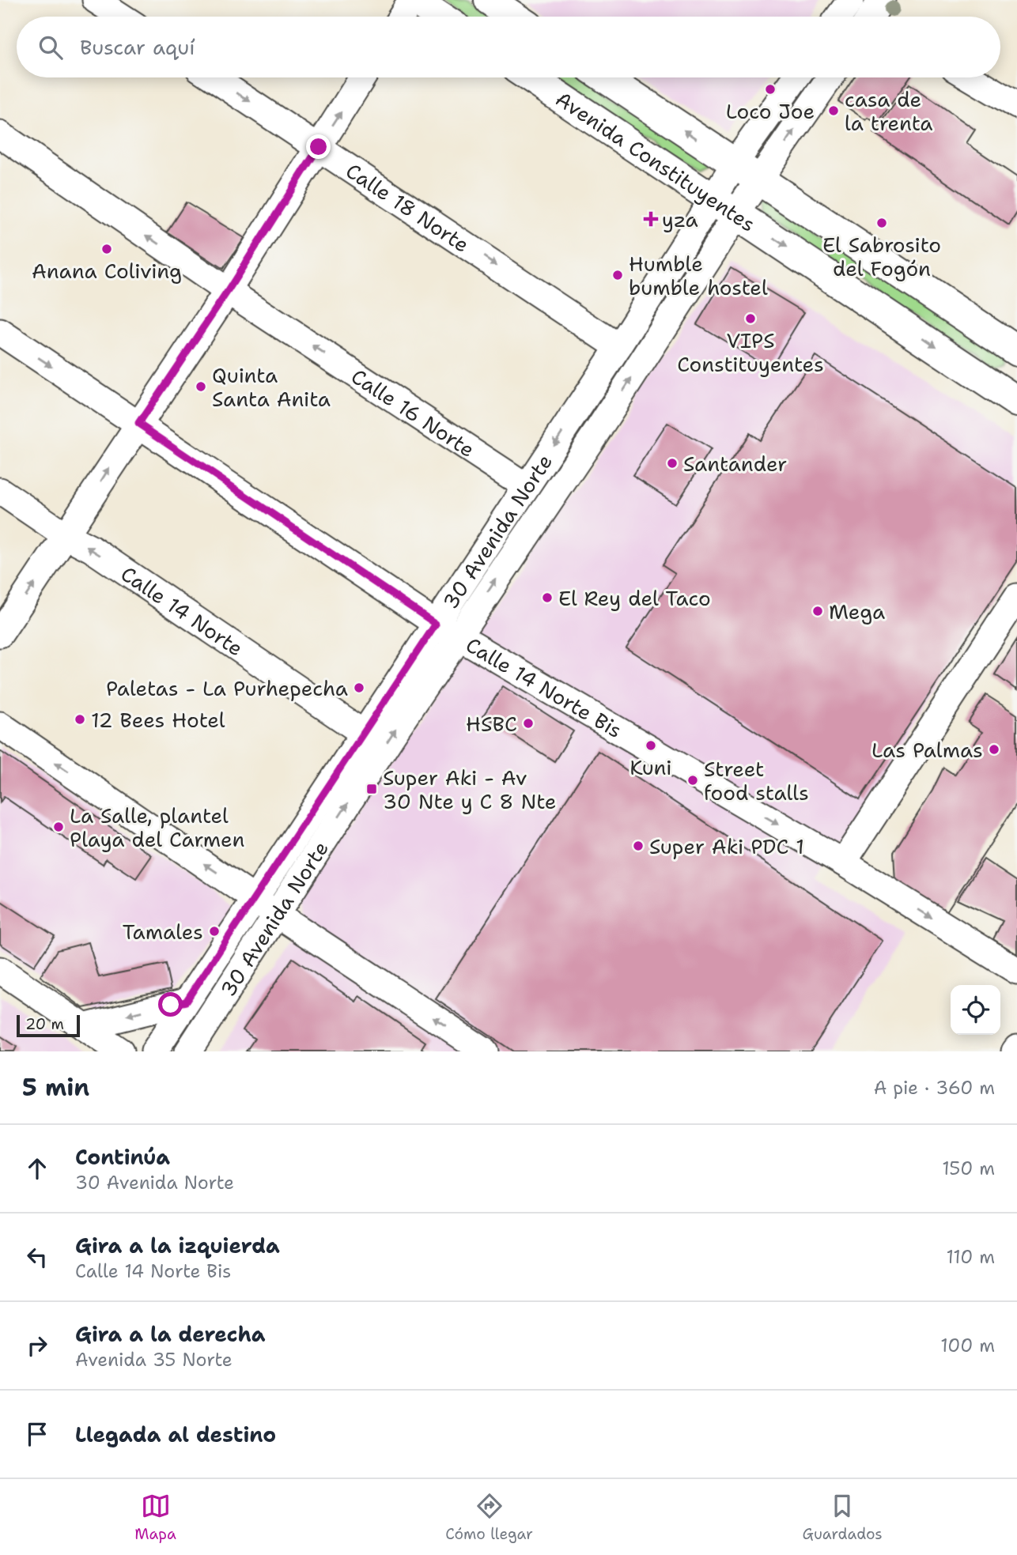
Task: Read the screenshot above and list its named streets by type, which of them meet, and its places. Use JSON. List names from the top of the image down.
{
  "streets": {
    "main road": ["Avenida Constituyentes"],
    "street": [
      "Calle 18 Norte",
      "Calle 16 Norte",
      "30 Avenida Norte",
      "Calle 14 Norte",
      "Calle 14 Norte Bis"
    ]
  },
  "crossings": [
    ["Avenida Constituyentes", "30 Avenida Norte"],
    ["Calle 18 Norte", "30 Avenida Norte"],
    ["Calle 16 Norte", "30 Avenida Norte"],
    ["30 Avenida Norte", "Calle 14 Norte"],
    ["30 Avenida Norte", "Calle 14 Norte Bis"]
  ],
  "one_way": ["Calle 18 Norte", "Calle 16 Norte", "Calle 14 Norte Bis"],
  "places": {
    "other": [
      "Loco Joe",
      "casa de la trenta",
      "El Sabrosito del Fogón",
      "Anana Coliving",
      "Humble bumble hostel",
      "VIPS Constituyentes",
      "Quinta Santa Anita",
      "Santander",
      "El Rey del Taco",
      "Mega",
      "Paletas - La Purhepecha",
      "12 Bees Hotel",
      "HSBC",
      "Kuni",
      "Las Palmas",
      "Street food stalls",
      "La Salle, plantel Playa del Carmen",
      "Super Aki PDC 1",
      "Tamales"
    ],
    "health": ["yza"],
    "transit": ["Super Aki - Av 30 Nte y C 8 Nte"]
  },
  "scale_bar": "20 m",
  "page": {
    "search": "Buscar aquí",
    "scale": "20 m",
    "heading": ["5 min", "A pie · 360 m"],
    "list": [
      ["Continúa", "30 Avenida Norte", "150 m"],
      ["Gira a la izquierda", "Calle 14 Norte Bis", "110 m"],
      ["Gira a la derecha", "Avenida 35 Norte", "100 m"],
      "Llegada al destino"
    ],
    "nav": ["Mapa", "Cómo llegar", "Guardados"]
  }
}
